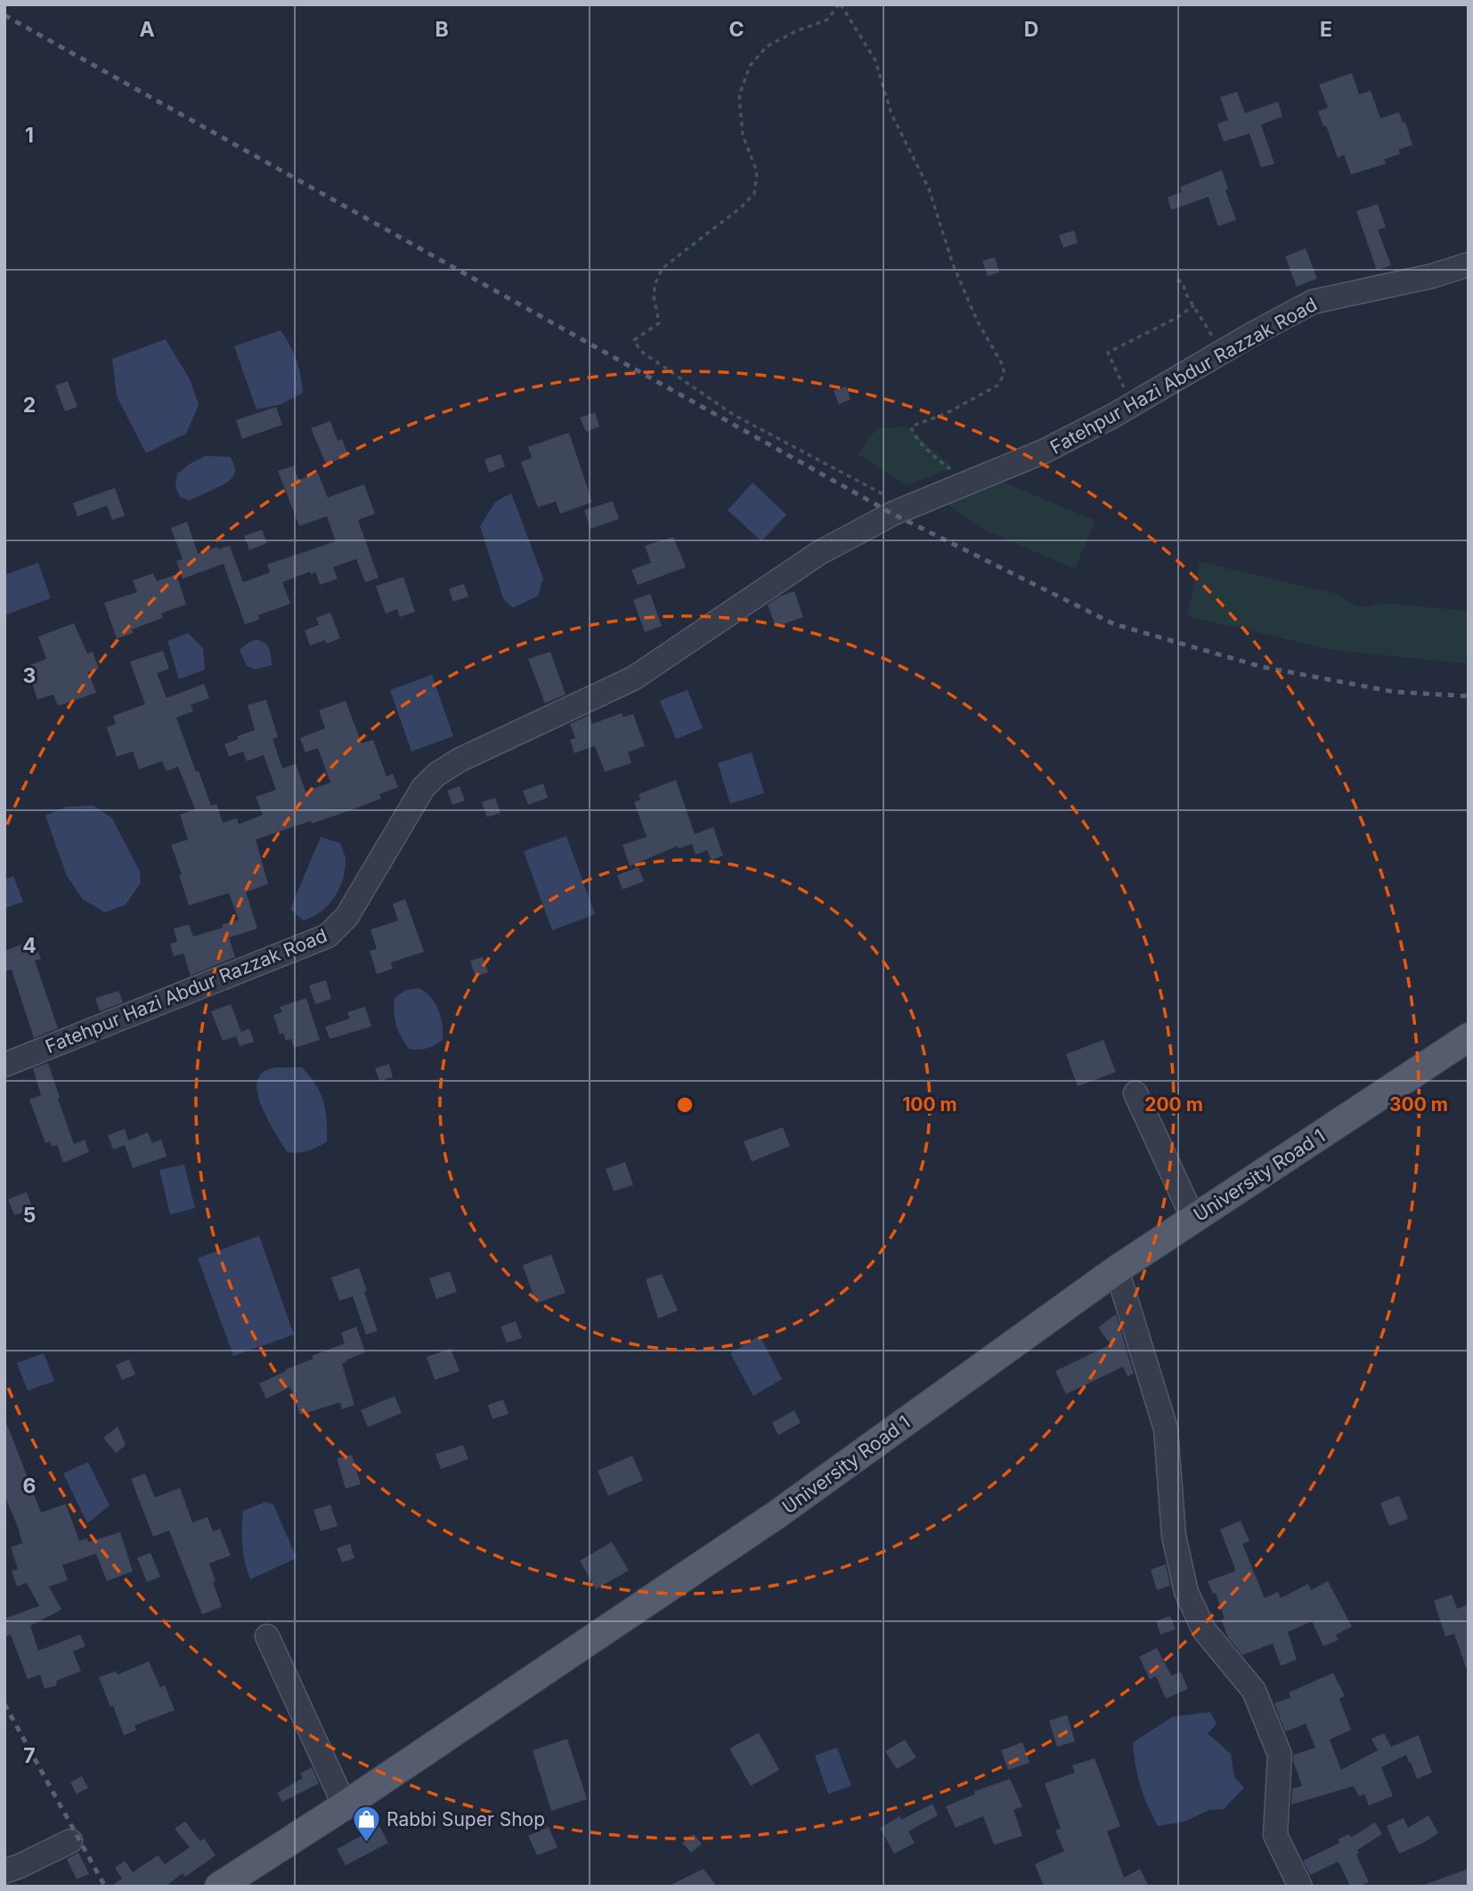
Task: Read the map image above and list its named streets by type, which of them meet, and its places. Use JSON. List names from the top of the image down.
{
  "streets": {
    "main road": ["University Road 1"],
    "street": ["Fatehpur Hazi Abdur Razzak Road"]
  },
  "places": {
    "shop": ["Rabbi Super Shop"]
  },
  "grid": {
    "columns": [
      "A",
      "B",
      "C",
      "D",
      "E"
    ],
    "rows": [
      "1",
      "2",
      "3",
      "4",
      "5",
      "6",
      "7"
    ]
  },
  "rings": ["100 m", "200 m", "300 m"]
}
